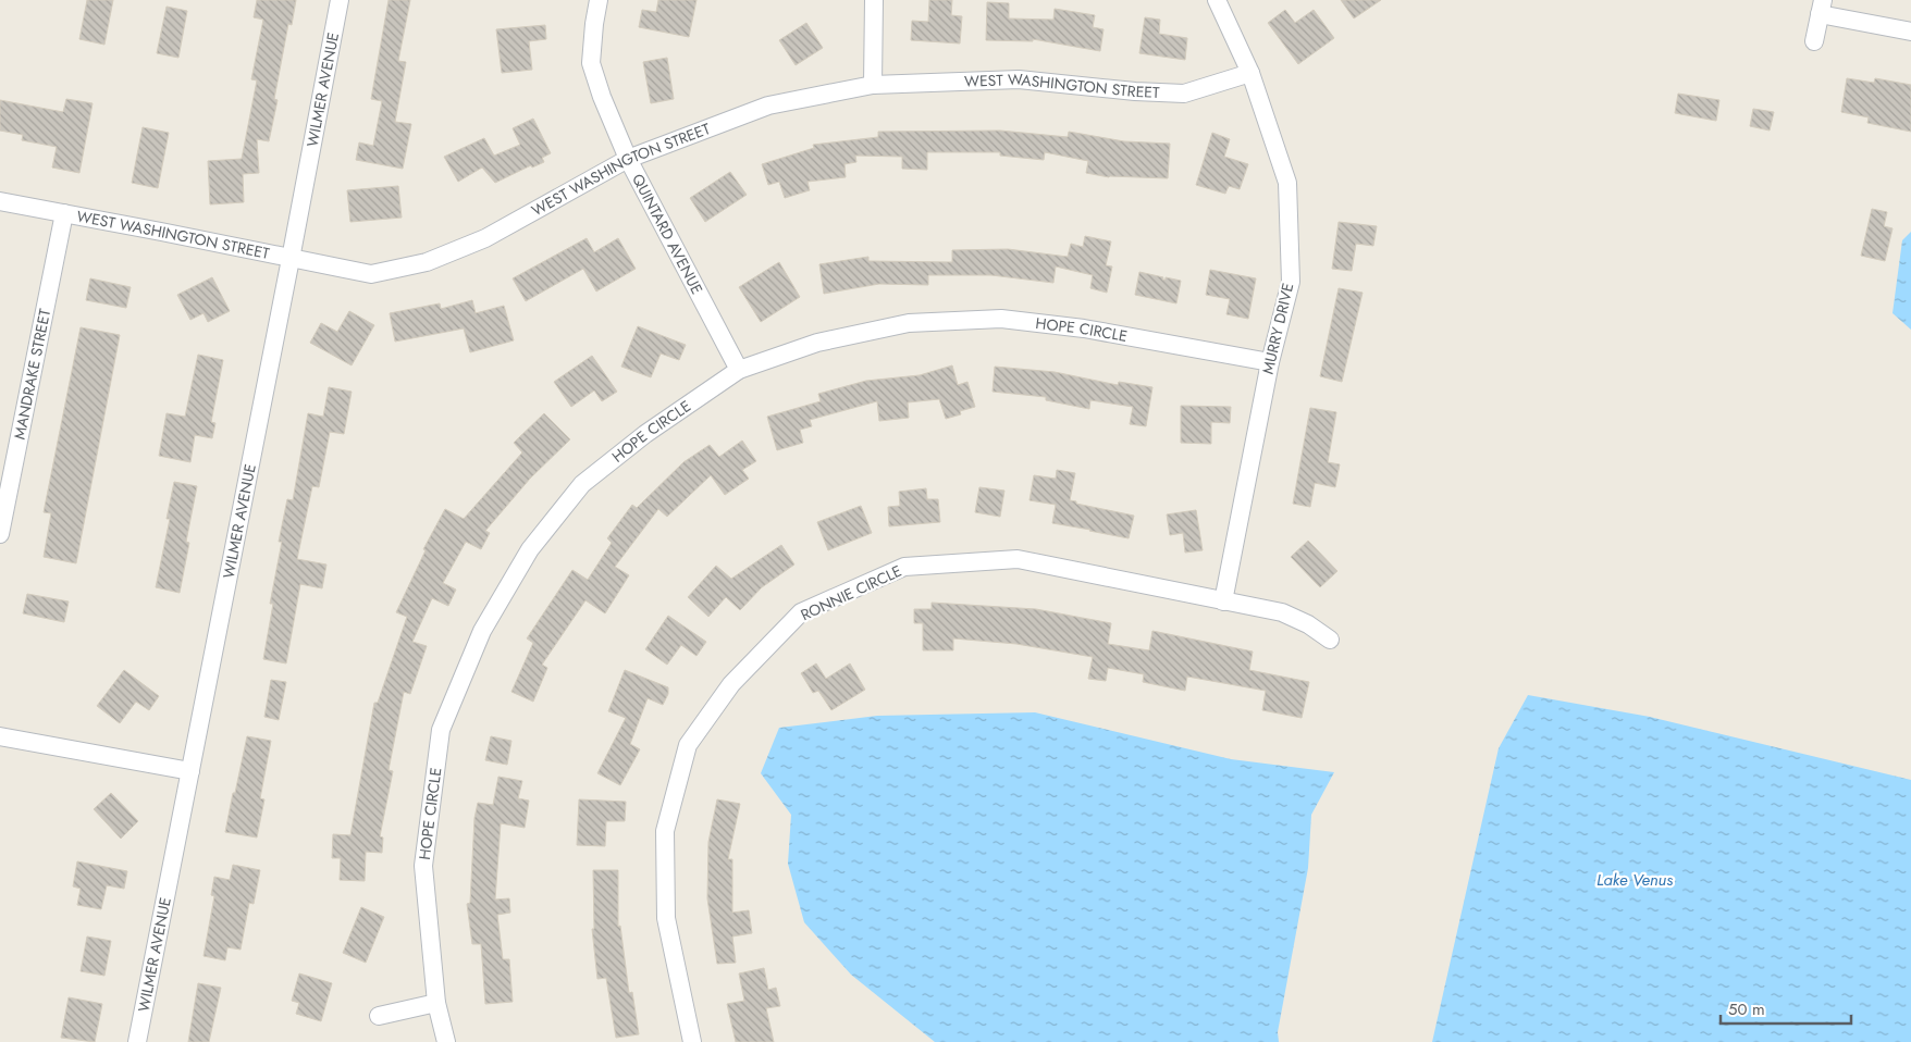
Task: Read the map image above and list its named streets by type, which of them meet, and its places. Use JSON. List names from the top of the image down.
{
  "streets": {
    "street": [
      "WEST WASHINGTON STREET",
      "WILMER AVENUE",
      "QUINTARD AVENUE",
      "MURRY DRIVE",
      "HOPE CIRCLE",
      "MANDRAKE STREET",
      "RONNIE CIRCLE"
    ]
  },
  "crossings": [
    ["WEST WASHINGTON STREET", "WILMER AVENUE"],
    ["WEST WASHINGTON STREET", "QUINTARD AVENUE"],
    ["WEST WASHINGTON STREET", "MURRY DRIVE"],
    ["WEST WASHINGTON STREET", "MANDRAKE STREET"],
    ["QUINTARD AVENUE", "HOPE CIRCLE"],
    ["MURRY DRIVE", "HOPE CIRCLE"],
    ["MURRY DRIVE", "RONNIE CIRCLE"]
  ],
  "water": ["Lake Venus"],
  "scale_bar": "50 m"
}
